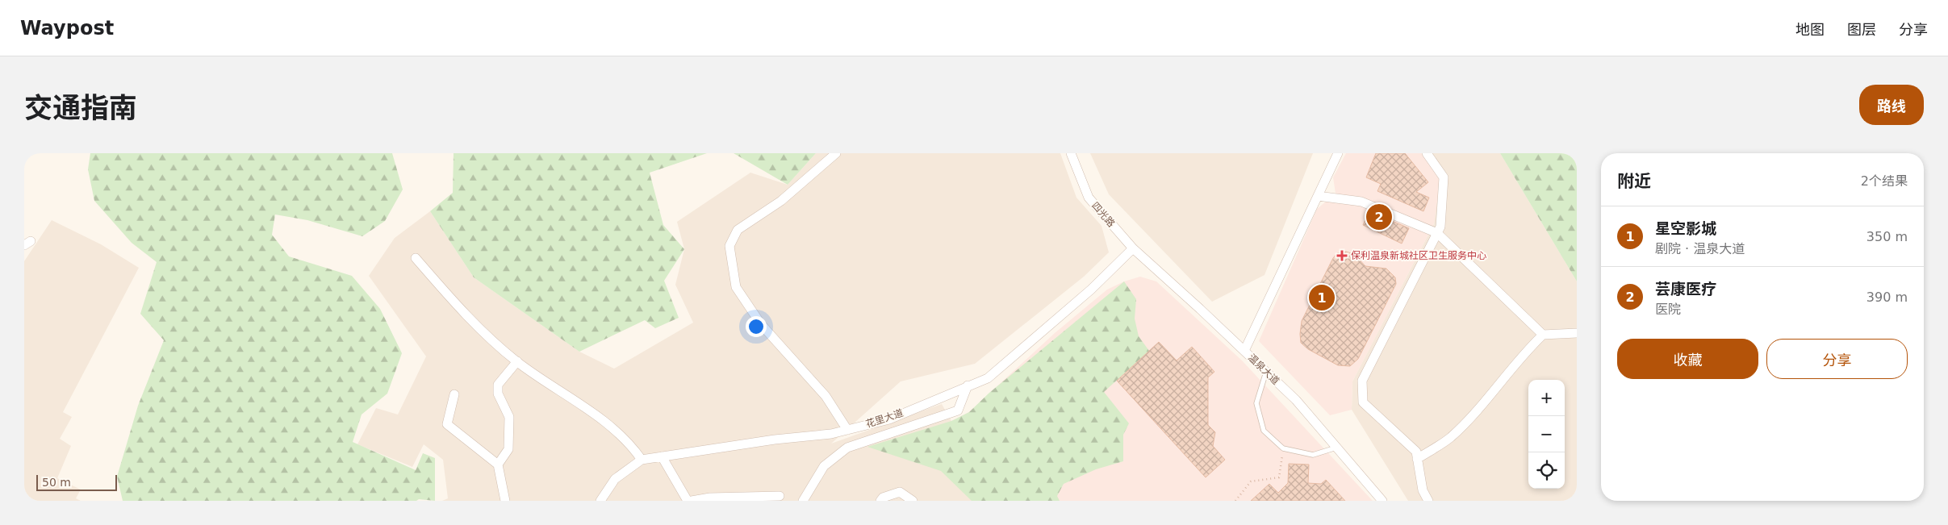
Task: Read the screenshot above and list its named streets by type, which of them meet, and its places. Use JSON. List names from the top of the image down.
{
  "streets": {
    "street": ["四光路", "温泉大道", "花里大道"]
  },
  "crossings": [
    ["四光路", "温泉大道"],
    ["四光路", "花里大道"],
    ["温泉大道", "花里大道"]
  ],
  "places": {
    "health": ["保利温泉新城社区卫生服务中心"]
  },
  "scale_bar": "50 m",
  "page": {
    "header": "Waypost",
    "nav": ["地图", "图层", "分享"],
    "title": "交通指南",
    "buttons": [
      "路线",
      ["收藏", "分享"]
    ],
    "heading": ["附近", "2个结果"],
    "pins": ["2", "1"],
    "list": [
      {
        "mark": "1",
        "name": "星空影城",
        "note": "剧院 · 温泉大道",
        "value": "350 m"
      },
      {
        "mark": "2",
        "name": "芸康医疗",
        "note": "医院",
        "value": "390 m"
      }
    ],
    "map_buttons": ["+", "−"],
    "scale": "50 m"
  }
}
